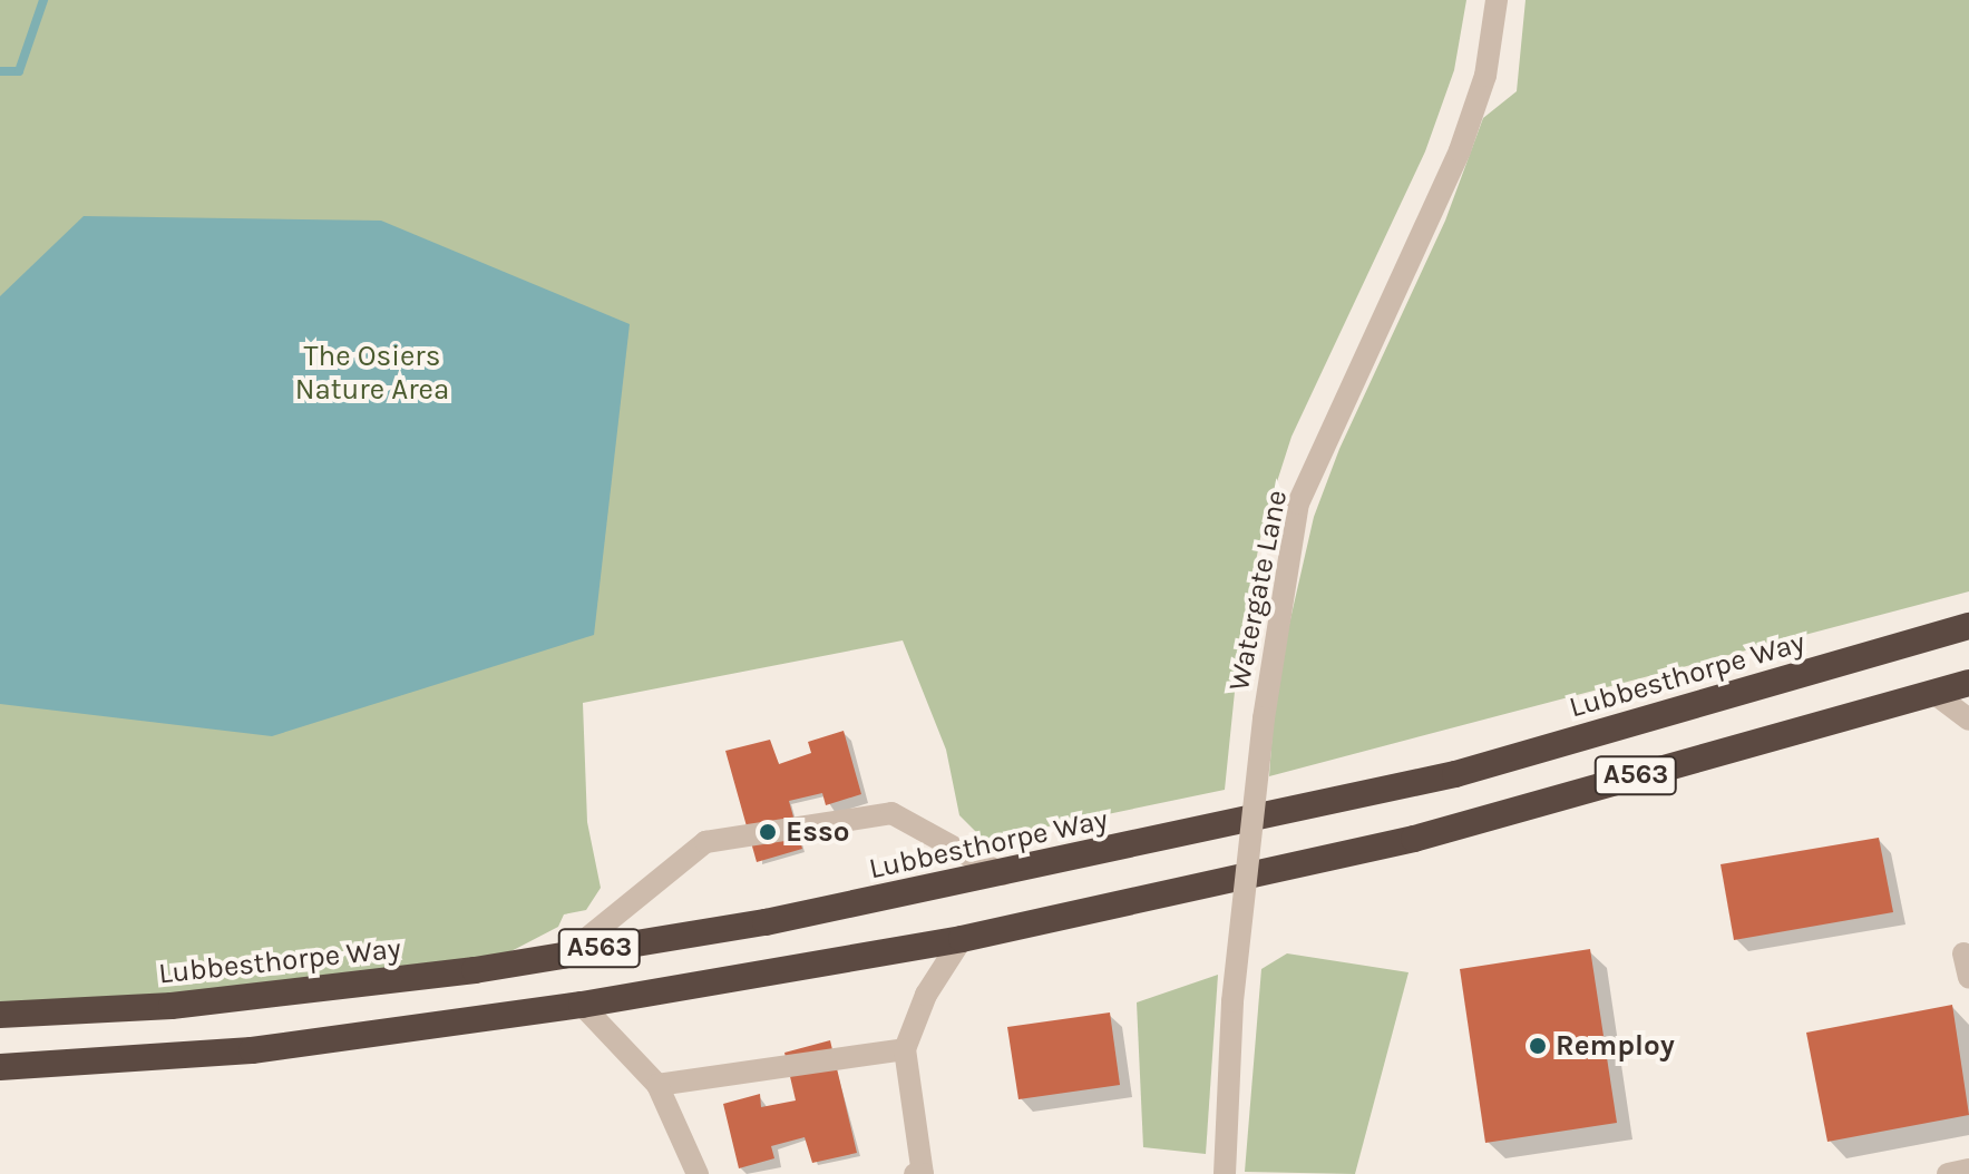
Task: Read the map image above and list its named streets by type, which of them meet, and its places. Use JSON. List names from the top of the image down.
{
  "streets": {
    "highway": ["Lubbesthorpe Way", "A563"],
    "street": ["Watergate Lane"]
  },
  "parks": ["The Osiers Nature Area"],
  "places": ["Esso", "Remploy"]
}
